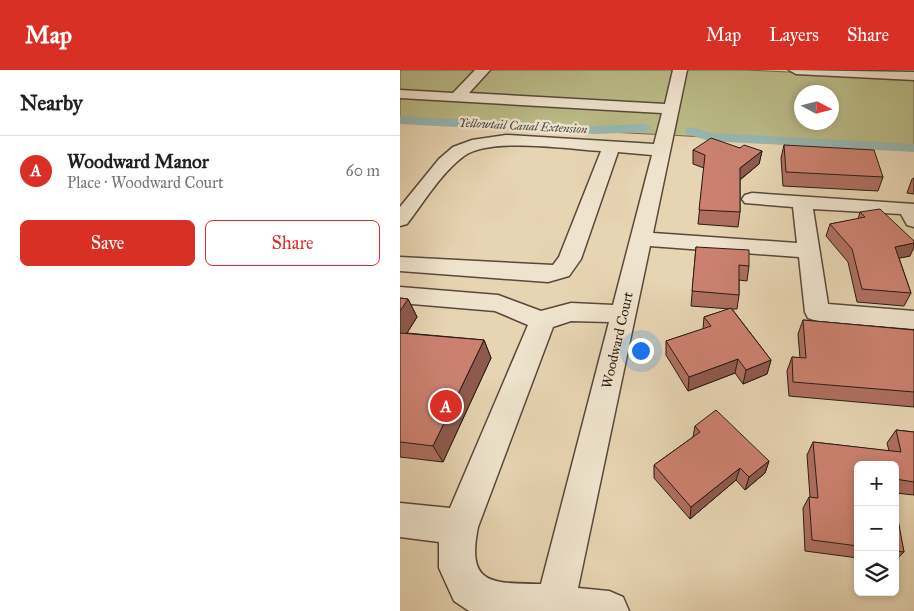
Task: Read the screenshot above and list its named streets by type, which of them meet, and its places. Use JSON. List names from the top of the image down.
{
  "streets": {
    "street": ["Woodward Court"]
  },
  "water": ["Yellowtail Canal Extension"],
  "north": "right",
  "page": {
    "header": "Map",
    "nav": ["Map", "Layers", "Share"],
    "heading": "Nearby",
    "list": [
      {
        "mark": "A",
        "name": "Woodward Manor",
        "note": "Place · Woodward Court",
        "value": "60 m"
      }
    ],
    "buttons": ["Save", "Share"],
    "pins": "A",
    "map_buttons": ["+", "−"]
  }
}
